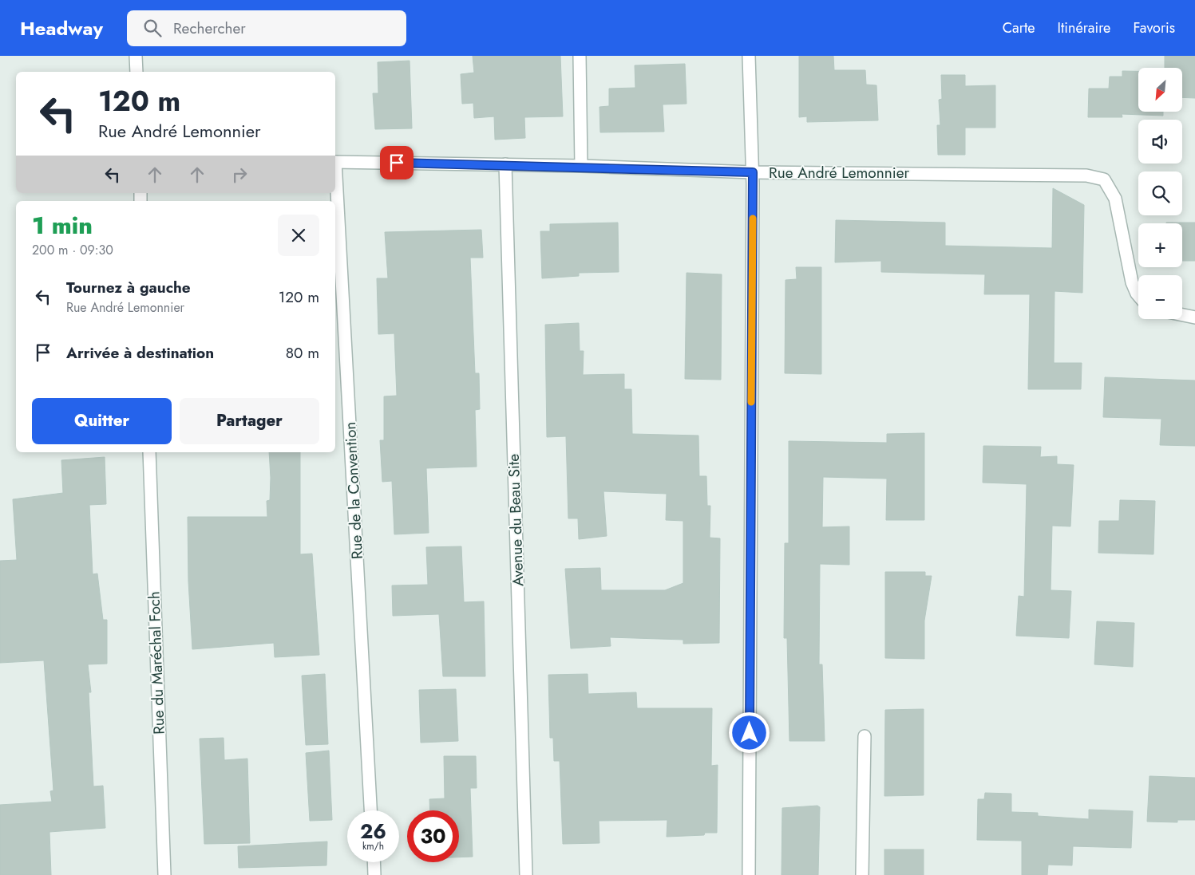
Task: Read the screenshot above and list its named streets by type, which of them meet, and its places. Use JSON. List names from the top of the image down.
{
  "streets": {
    "street": [
      "Rue André Lemonnier",
      "Rue de la Convention",
      "Avenue du Beau Site",
      "Rue du Maréchal Foch"
    ]
  },
  "crossings": [
    ["Rue André Lemonnier", "Avenue du Beau Site"]
  ],
  "north": "bottom left",
  "page": {
    "header": "Headway",
    "search": "Rechercher",
    "nav": ["Carte", "Itinéraire", "Favoris"],
    "map_buttons": ["+", "−"],
    "turn": ["120 m", "Rue André Lemonnier"],
    "heading": ["1 min", "200 m · 09:30"],
    "list": [
      {
        "name": "Tournez à gauche",
        "note": "Rue André Lemonnier",
        "value": "120 m"
      },
      {
        "name": "Arrivée à destination",
        "value": "80 m"
      }
    ],
    "buttons": ["Quitter", "Partager"],
    "speed": "26 km/h",
    "limit": "30"
  }
}
